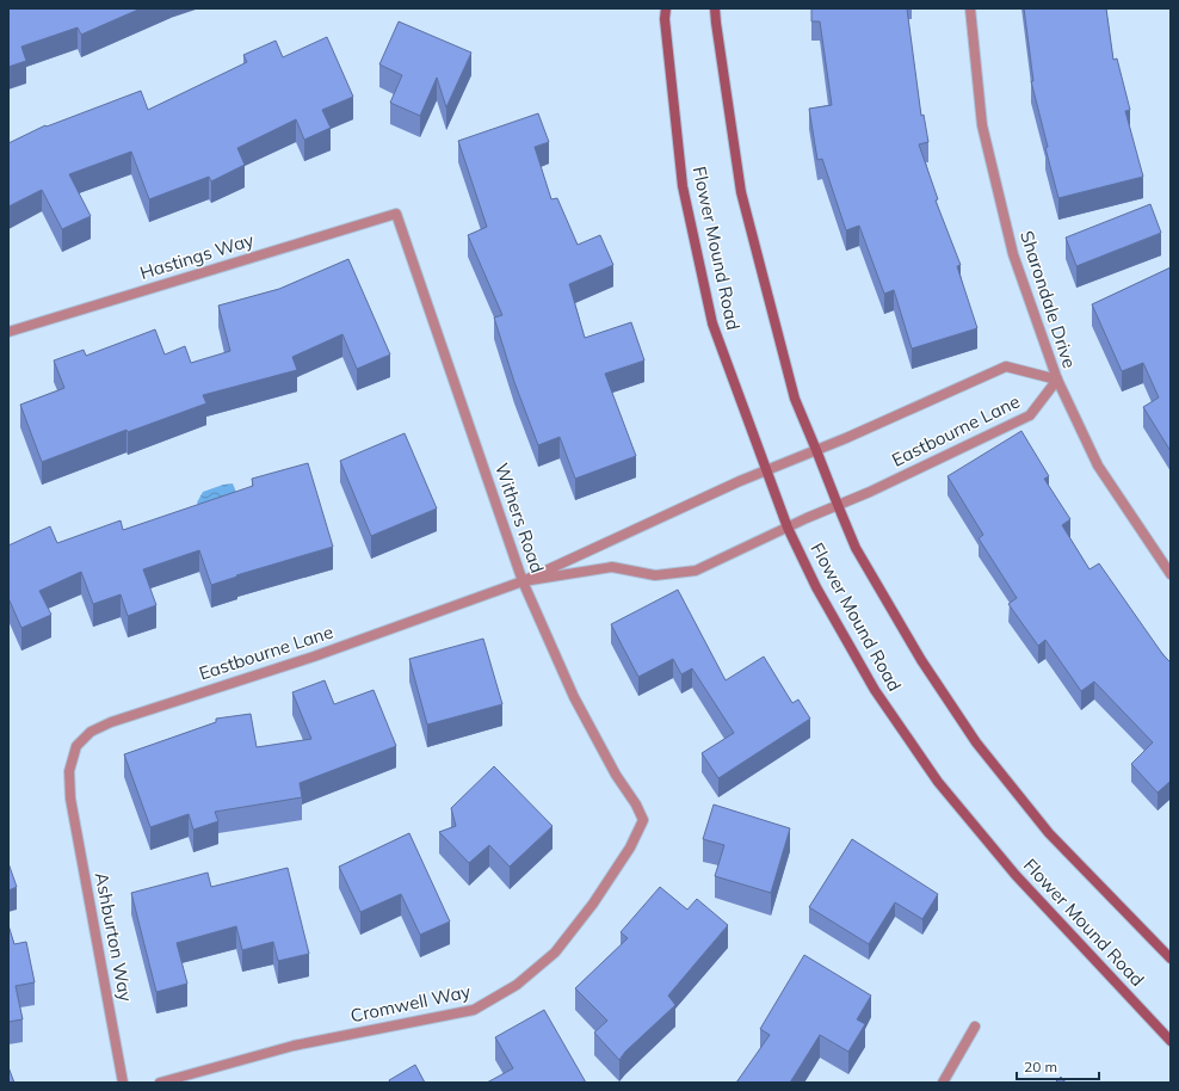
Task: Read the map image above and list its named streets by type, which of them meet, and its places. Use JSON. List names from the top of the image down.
{
  "streets": {
    "main road": ["Flower Mound Road"],
    "street": [
      "Hastings Way",
      "Sharondale Drive",
      "Eastbourne Lane",
      "Withers Road",
      "Ashburton Way",
      "Cromwell Way"
    ]
  },
  "crossings": [
    ["Flower Mound Road", "Eastbourne Lane"],
    ["Hastings Way", "Withers Road"],
    ["Sharondale Drive", "Eastbourne Lane"],
    ["Eastbourne Lane", "Withers Road"],
    ["Eastbourne Lane", "Ashburton Way"],
    ["Withers Road", "Cromwell Way"]
  ],
  "scale_bar": "20 m"
}
